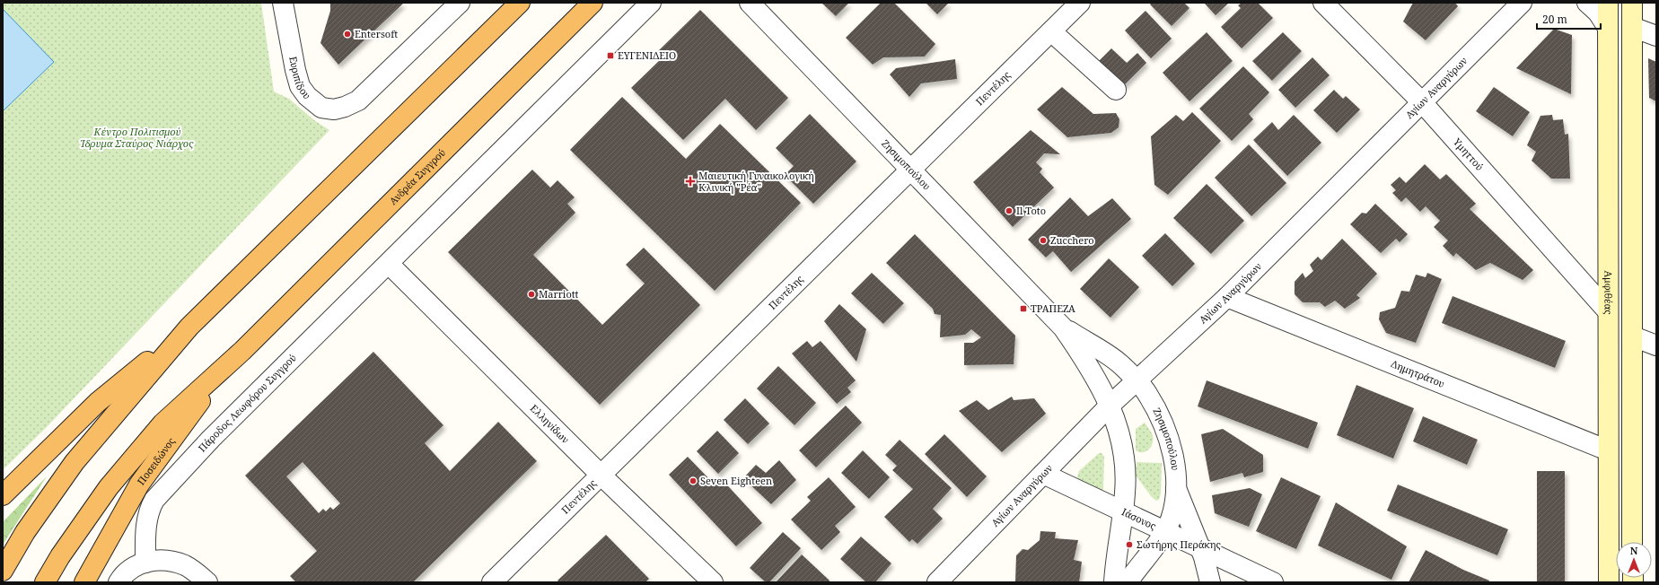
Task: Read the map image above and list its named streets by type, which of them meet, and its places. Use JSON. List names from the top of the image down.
{
  "streets": {
    "highway": ["Ανδρέα Συγγρού", "Ποσειδώνος"],
    "main road": ["Αμφιθέας"],
    "street": [
      "Ευριπίδου",
      "Αγίων Αναργύρων",
      "Πεντέλης",
      "Υμηττού",
      "Ζησιμοπούλου",
      "Δημητράτου",
      "Πάροδος Λεωφόρου Συγγρού",
      "Ελληνίδων",
      "Ιάσονος"
    ]
  },
  "crossings": [
    ["Αγίων Αναργύρων", "Υμηττού"],
    ["Αγίων Αναργύρων", "Ζησιμοπούλου"],
    ["Αγίων Αναργύρων", "Δημητράτου"],
    ["Αγίων Αναργύρων", "Ιάσονος"],
    ["Πεντέλης", "Ζησιμοπούλου"],
    ["Πεντέλης", "Ελληνίδων"],
    ["Υμηττού", "Αμφιθέας"],
    ["Ζησιμοπούλου", "Ιάσονος"],
    ["Ανδρέα Συγγρού", "Ποσειδώνος"],
    ["Αμφιθέας", "Δημητράτου"],
    ["Πάροδος Λεωφόρου Συγγρού", "Ελληνίδων"]
  ],
  "parks": ["Κέντρο Πολιτισμού Ίδρυμα Σταύρος Νιάρχος"],
  "places": {
    "other": [
      "Entersoft",
      "Il Toto",
      "Zucchero",
      "Marriott",
      "Seven Eighteen",
      "Σωτήρης Περάκης"
    ],
    "transit": ["ΕΥΓΕΝΙΔΕΙΟ", "ΤΡΑΠΕΖΑ"],
    "health": ["Μαιευτική Γυναικολογική Κλινική \"Ρέα\""]
  },
  "scale_bar": "20 m",
  "north": "top"
}
